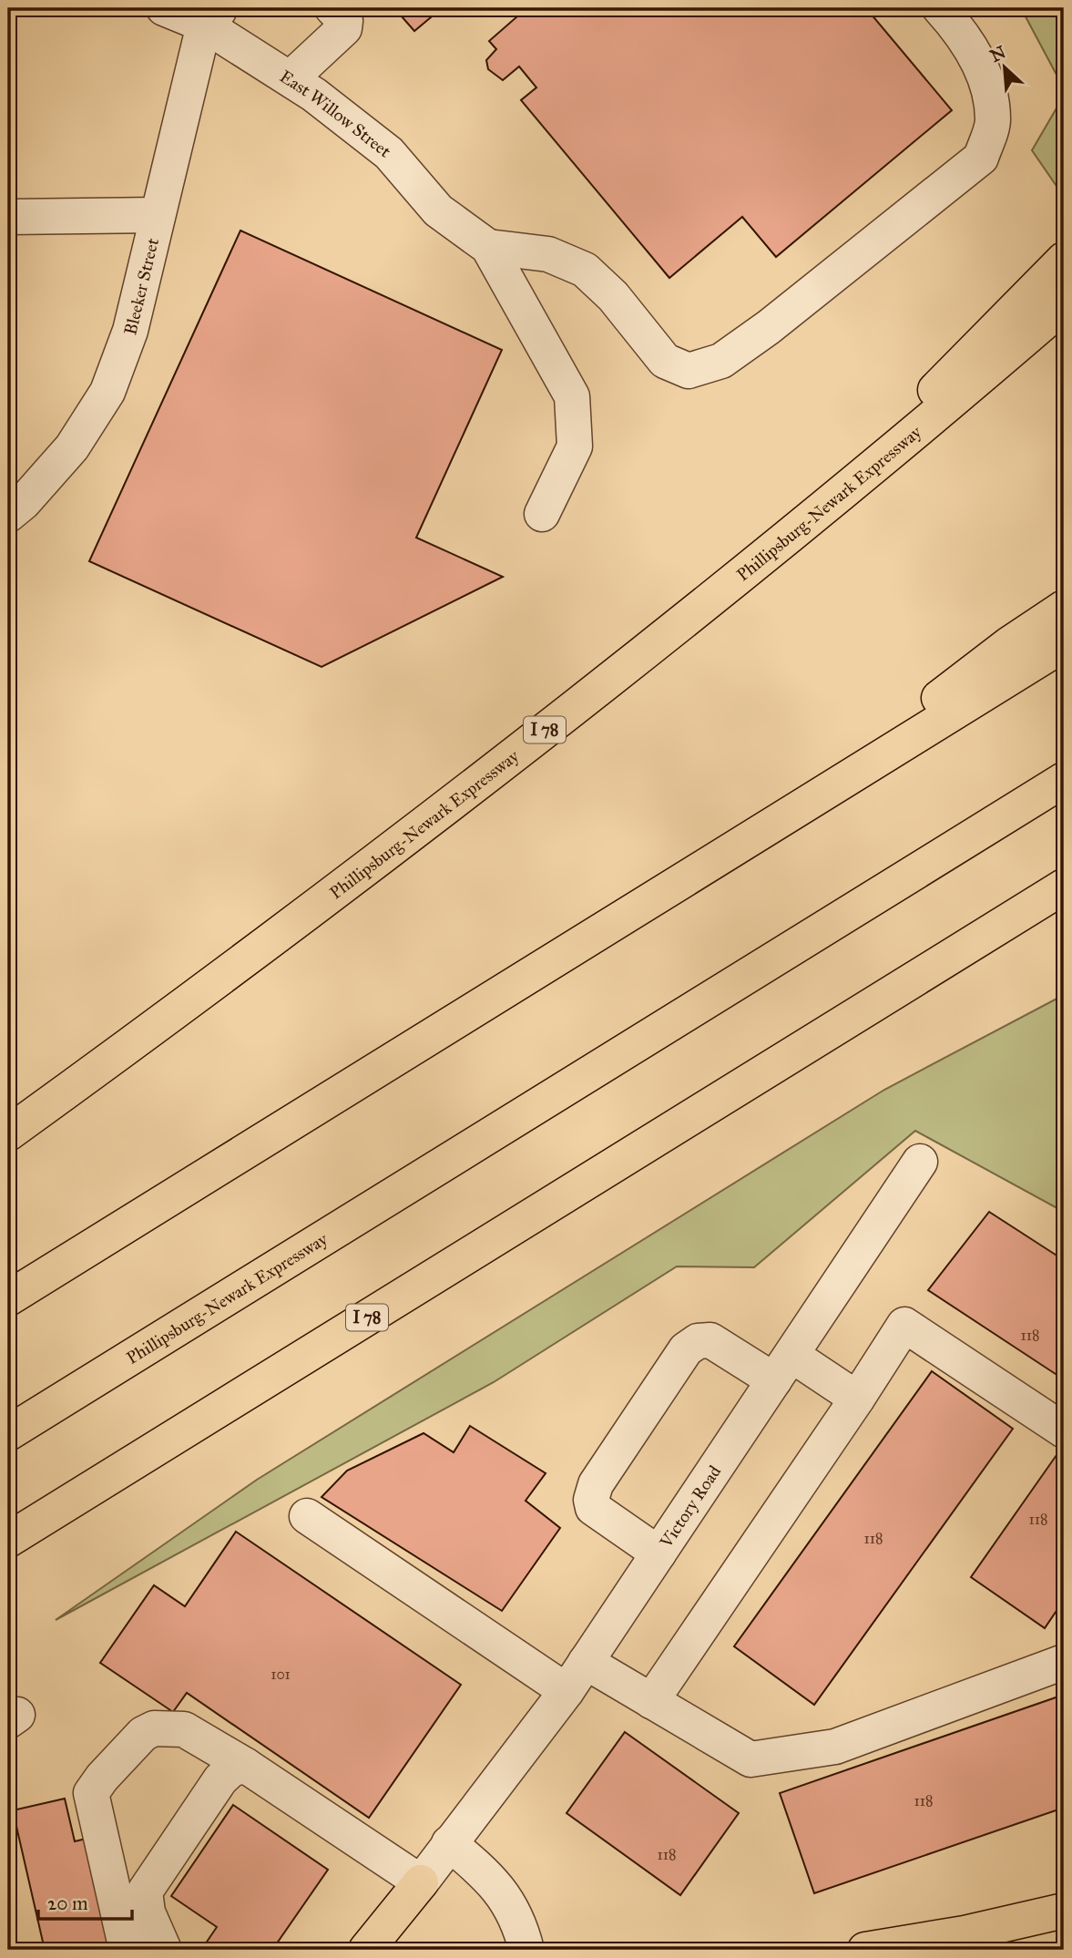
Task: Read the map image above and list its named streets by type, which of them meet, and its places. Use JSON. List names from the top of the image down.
{
  "streets": {
    "main road": ["Phillipsburg-Newark Expressway", "I 78"],
    "street": ["East Willow Street", "Bleeker Street", "Victory Road"]
  },
  "crossings": [
    ["East Willow Street", "Bleeker Street"]
  ],
  "house_numbers": [
    "118",
    "118",
    "118",
    "101",
    "118",
    "118"
  ],
  "scale_bar": "20 m",
  "north": "top left"
}
